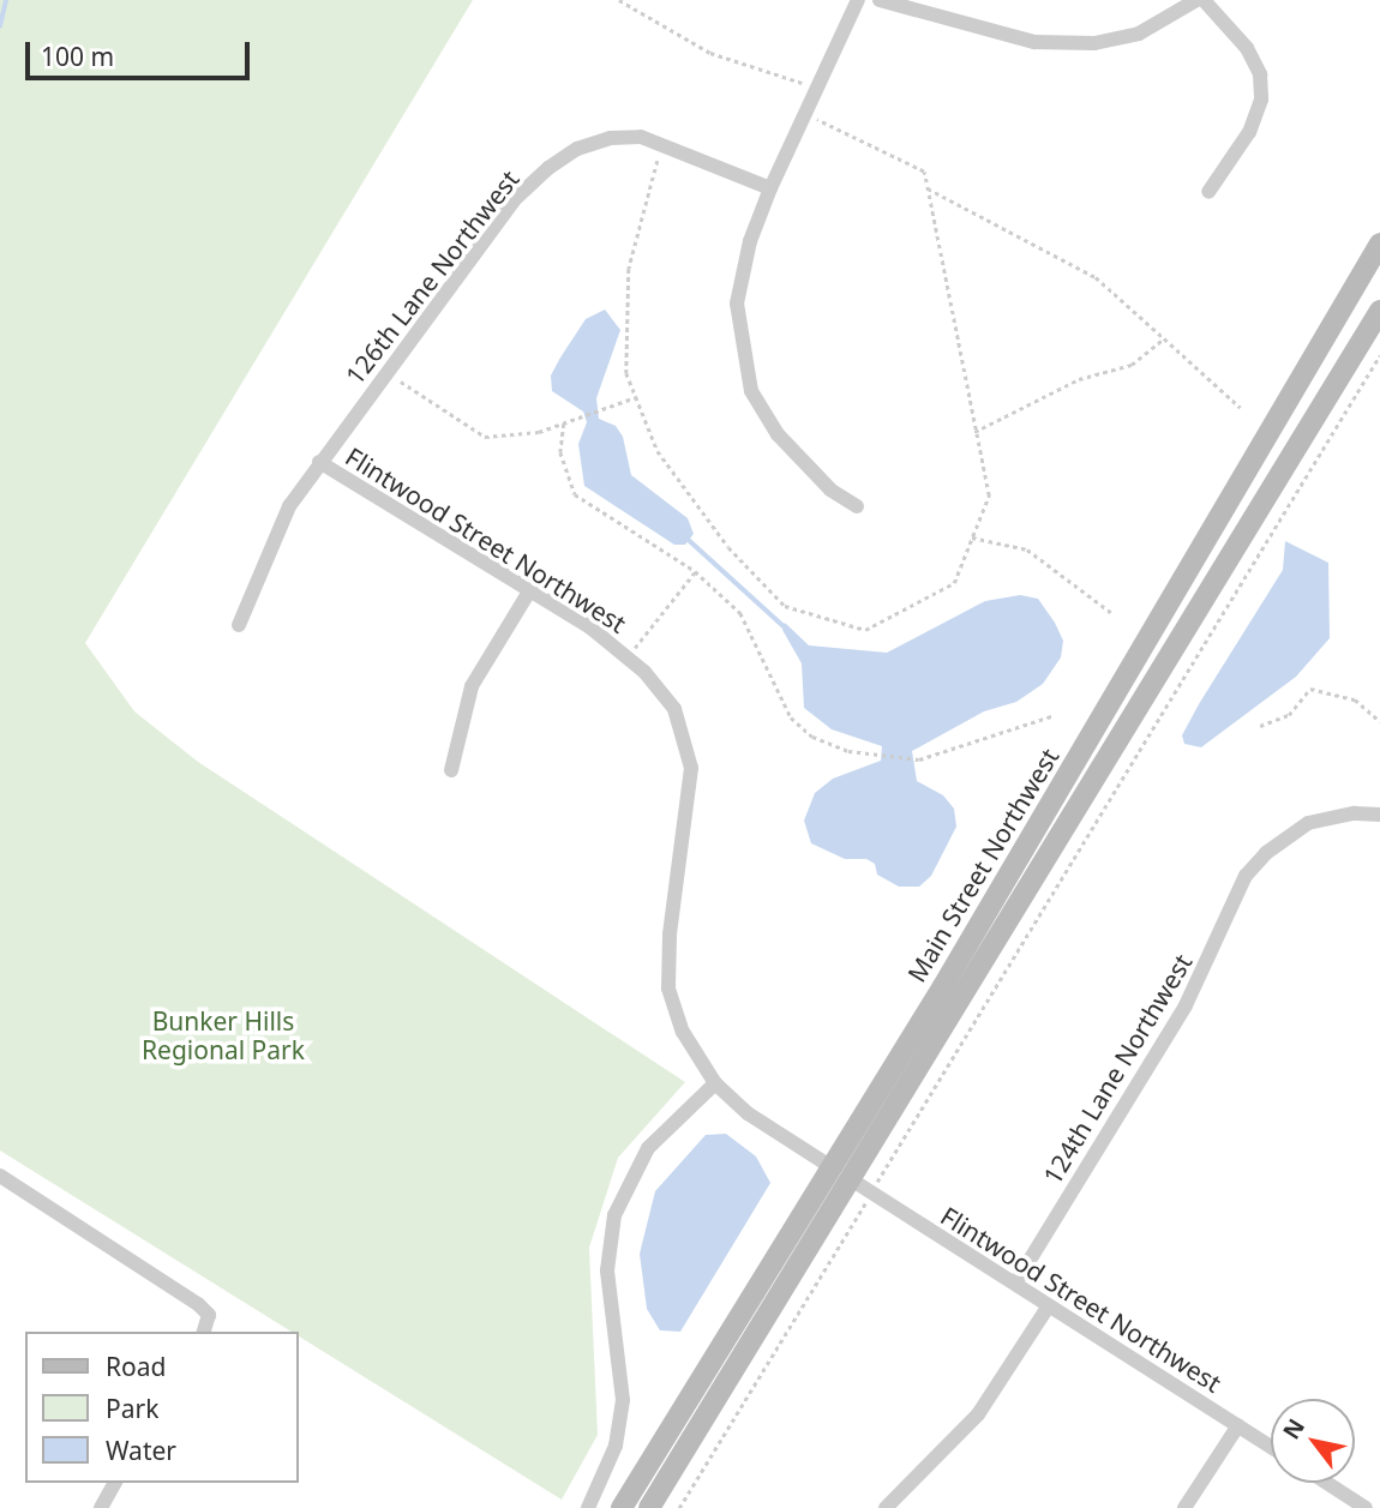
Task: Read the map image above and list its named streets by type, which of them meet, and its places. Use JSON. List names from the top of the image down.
{
  "streets": {
    "main road": ["Main Street Northwest"],
    "street": ["126th Lane Northwest", "Flintwood Street Northwest", "124th Lane Northwest"]
  },
  "crossings": [
    ["126th Lane Northwest", "Flintwood Street Northwest"],
    ["Flintwood Street Northwest", "Main Street Northwest"],
    ["Flintwood Street Northwest", "124th Lane Northwest"]
  ],
  "parks": ["Bunker Hills Regional Park"],
  "legend": ["Road", "Park", "Water"],
  "scale_bar": "100 m",
  "north": "top left"
}
